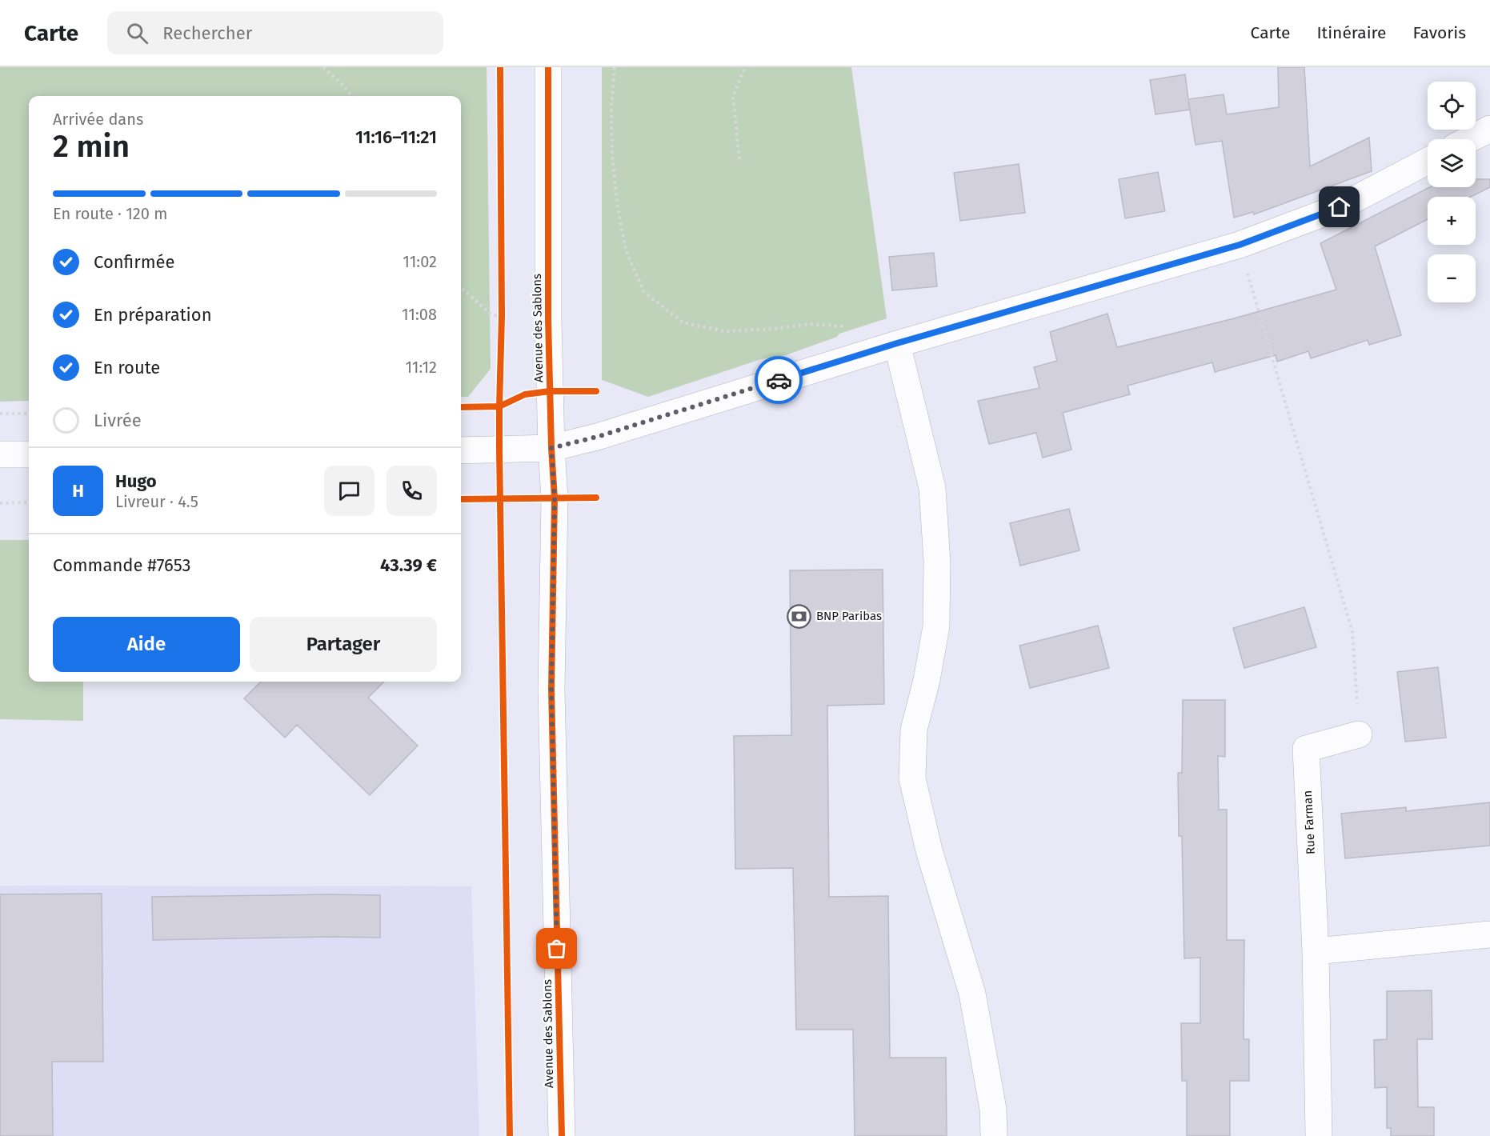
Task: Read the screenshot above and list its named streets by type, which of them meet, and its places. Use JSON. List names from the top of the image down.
{
  "streets": {
    "street": ["Avenue des Sablons", "Rue Farman"]
  },
  "places": {
    "bank": ["BNP Paribas"]
  },
  "page": {
    "header": "Carte",
    "search": "Rechercher",
    "nav": ["Carte", "Itinéraire", "Favoris"],
    "map_buttons": ["+", "−"],
    "heading": ["2 min", "Arrivée dans", "11:16–11:21"],
    "panel": [
      "Hugo",
      "Livreur · 4.5",
      "Commande #7653",
      "43.39 €"
    ],
    "bar": "En route · 120 m",
    "list": [
      ["Confirmée", "11:02"],
      ["En préparation", "11:08"],
      ["En route", "11:12"],
      "Livrée"
    ],
    "round": "H",
    "buttons": ["Aide", "Partager"]
  }
}
